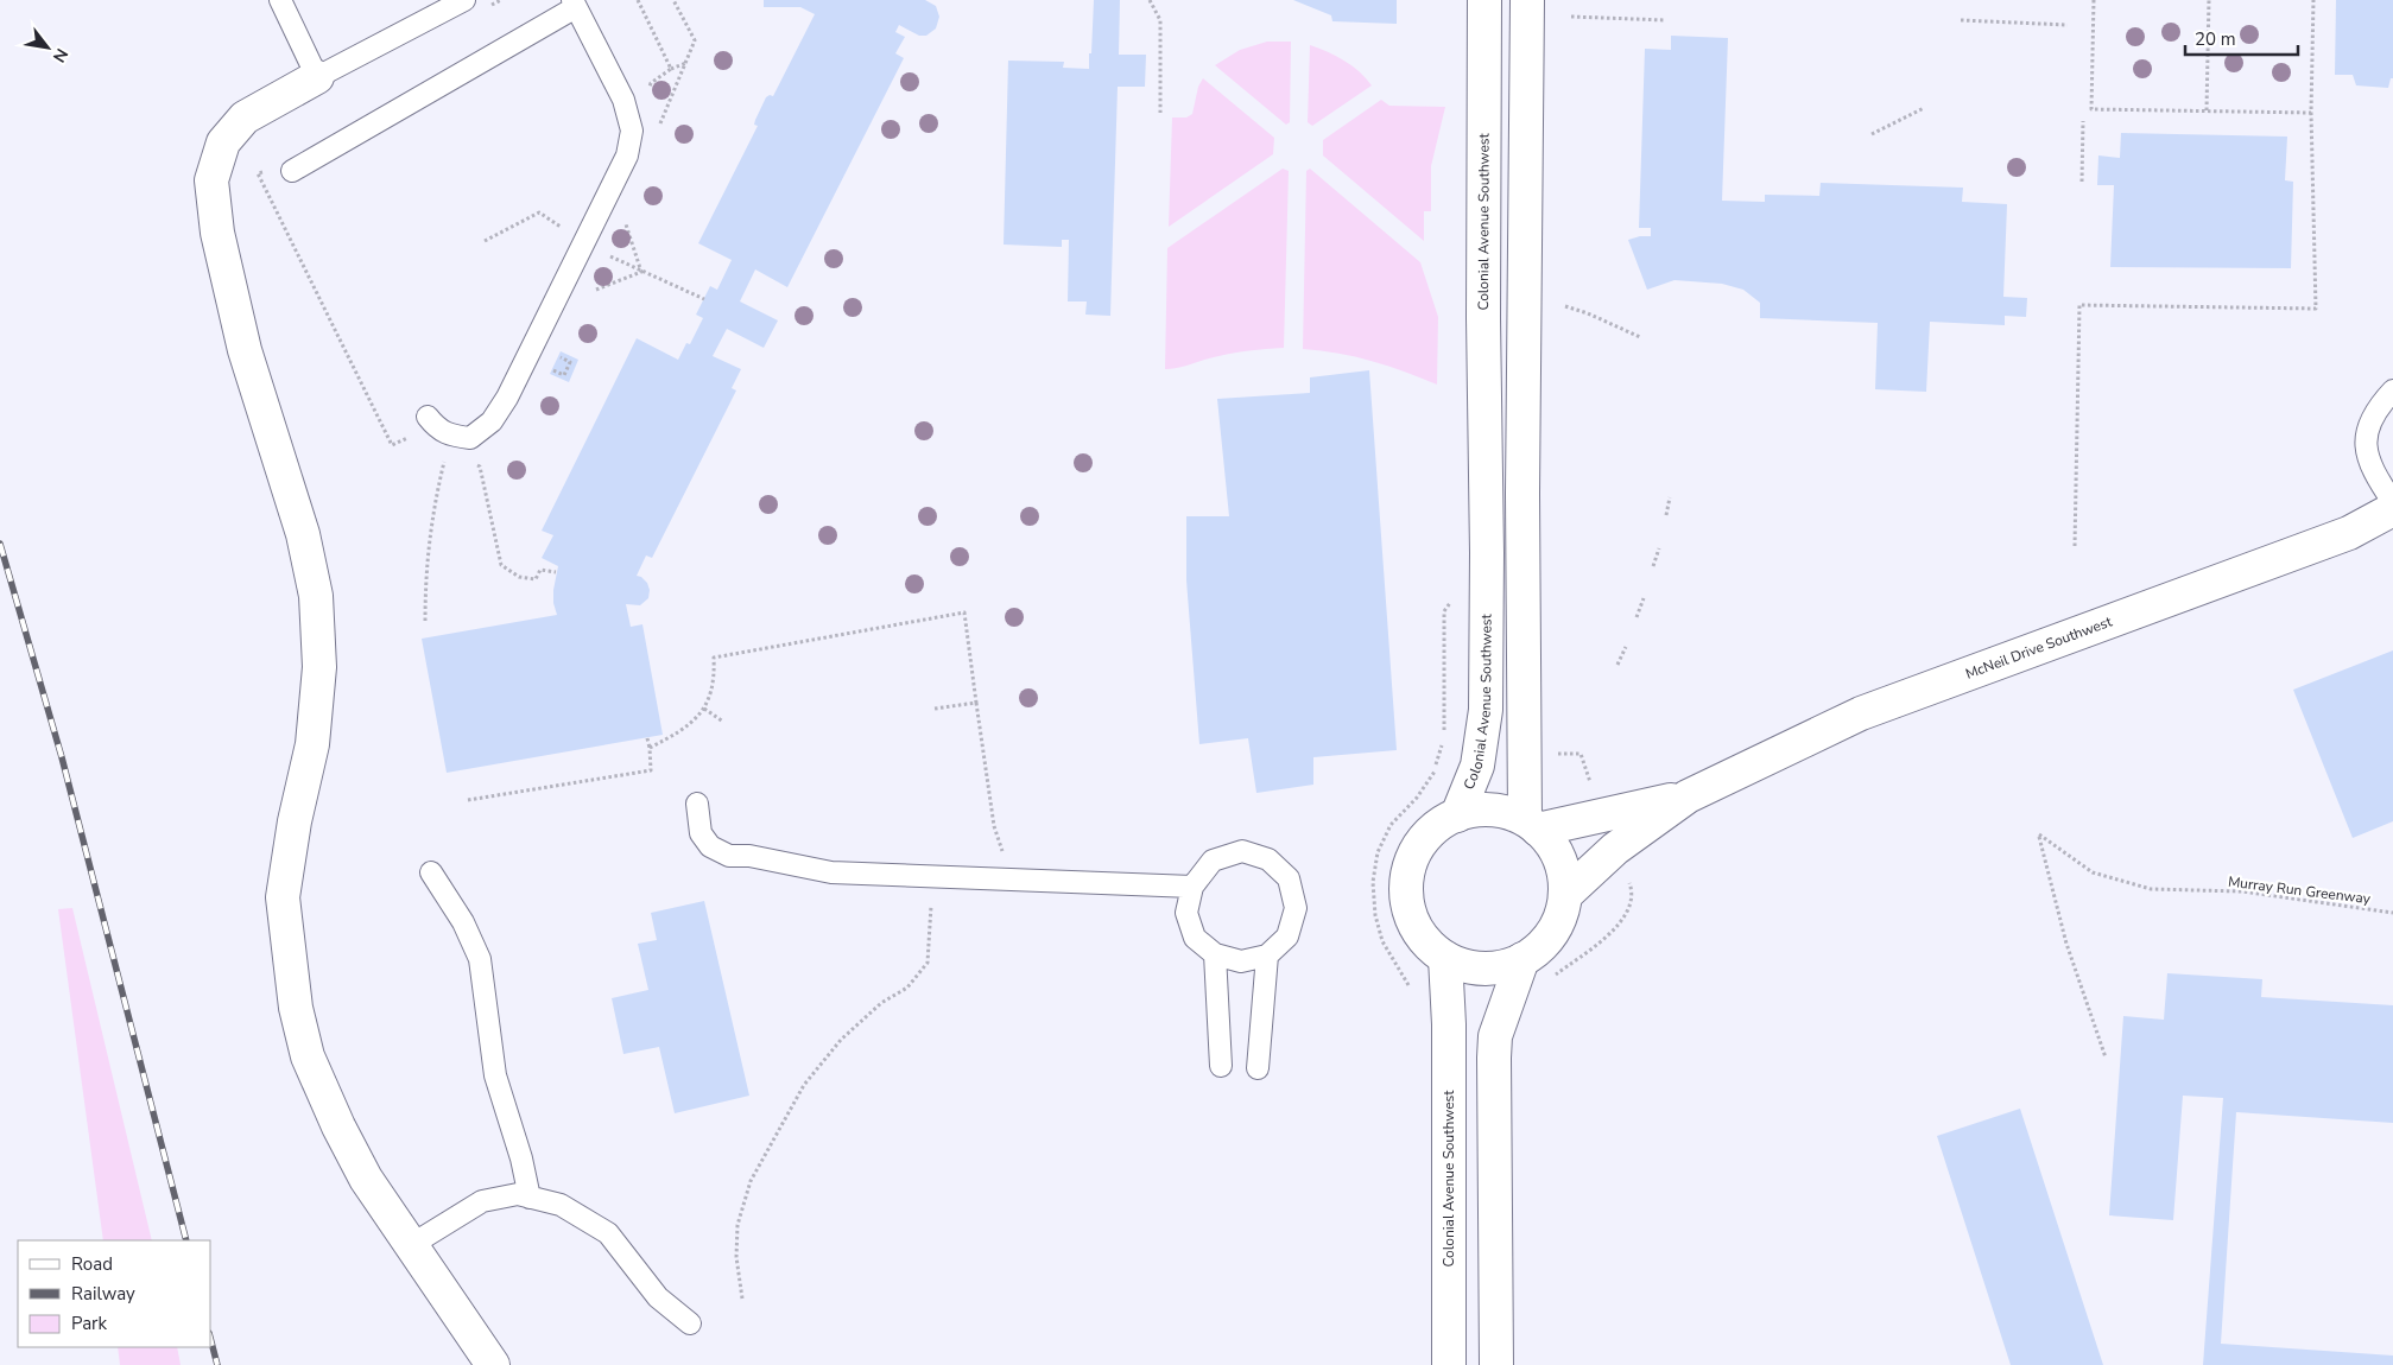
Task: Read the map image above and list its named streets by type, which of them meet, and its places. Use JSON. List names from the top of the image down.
{
  "streets": {
    "main road": ["Colonial Avenue Southwest", "McNeil Drive Southwest"],
    "path": ["Murray Run Greenway"]
  },
  "crossings": [
    ["Colonial Avenue Southwest", "McNeil Drive Southwest"]
  ],
  "legend": ["Road", "Railway", "Park"],
  "scale_bar": "20 m",
  "north": "bottom right"
}
